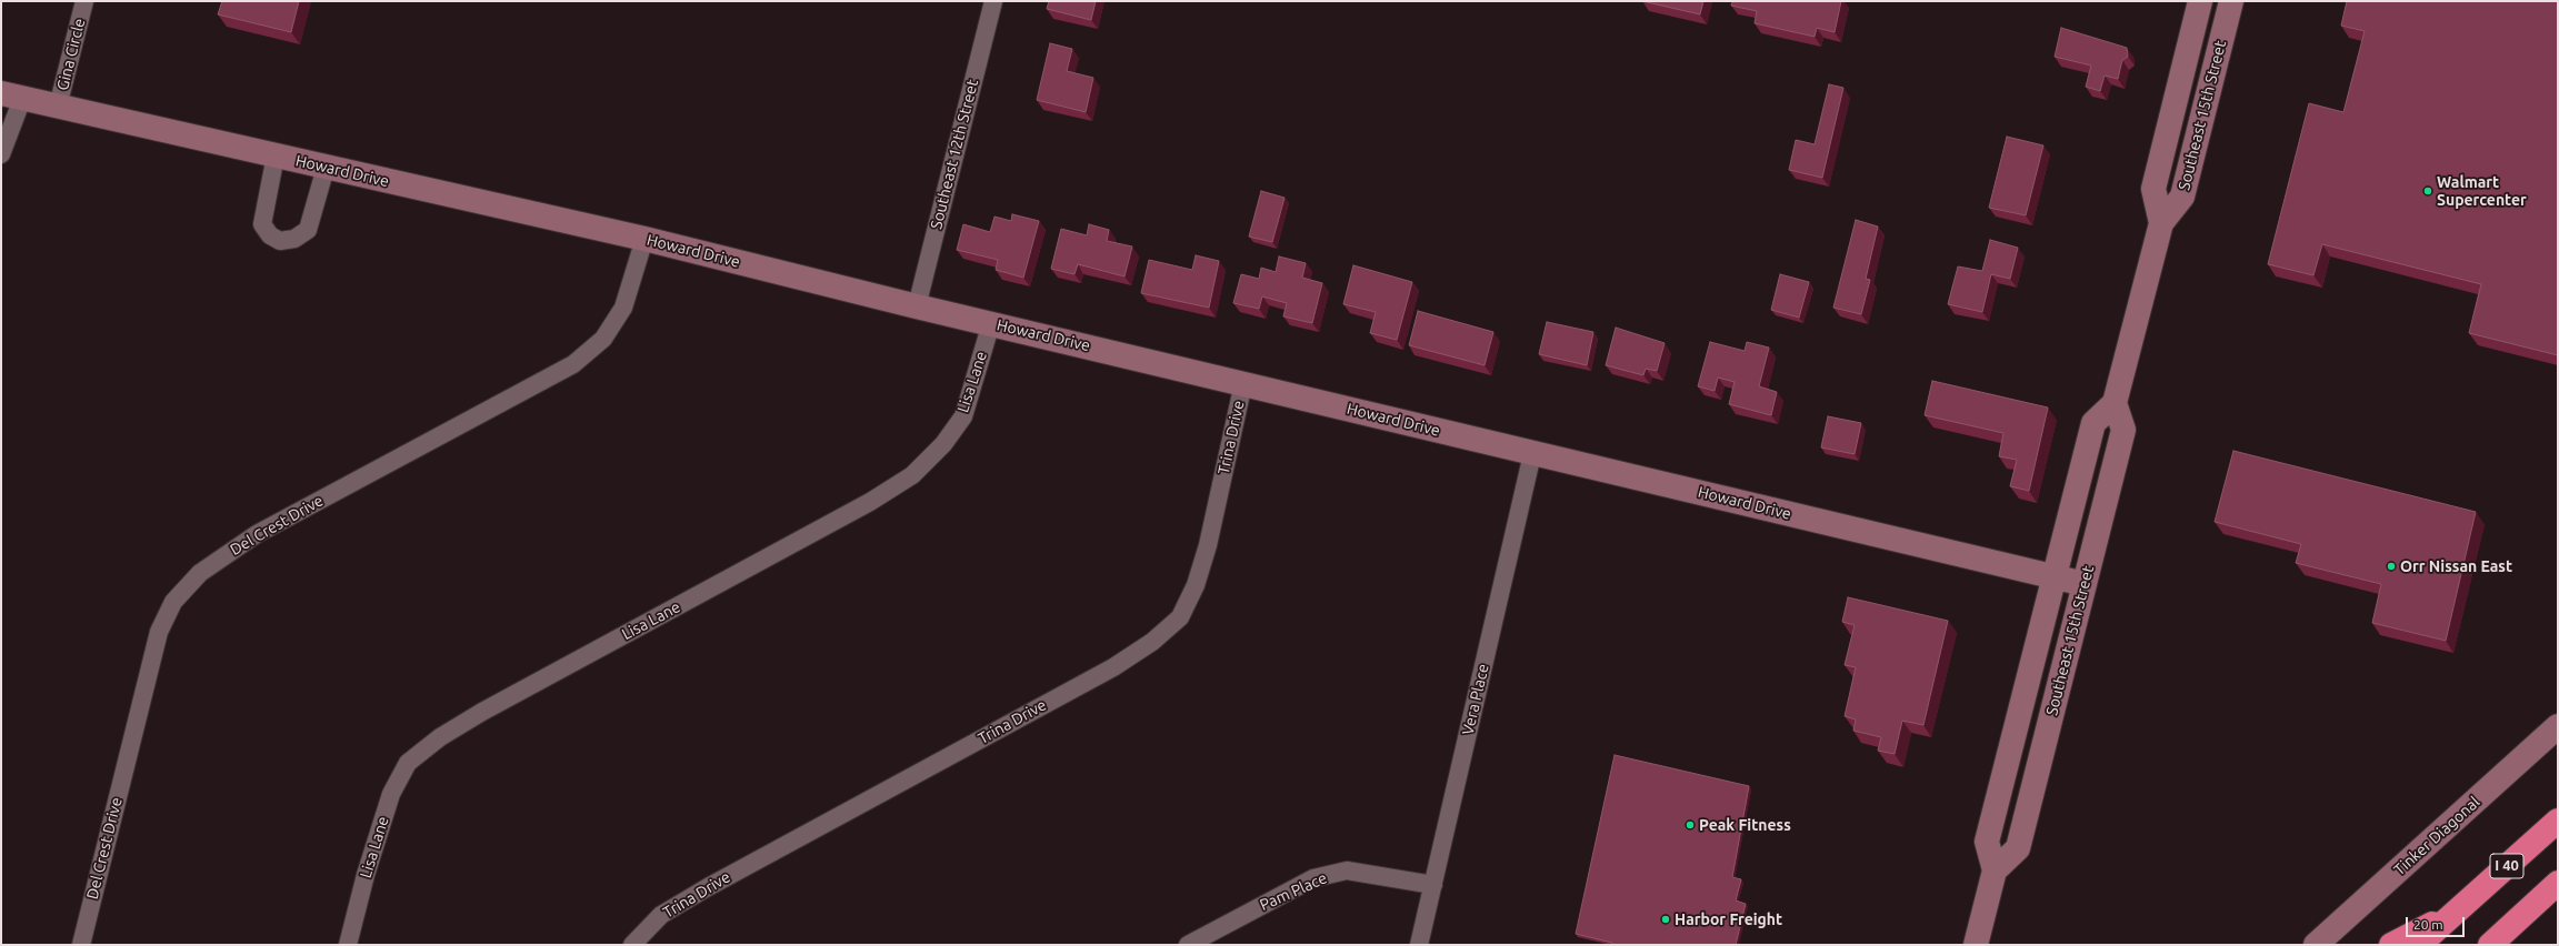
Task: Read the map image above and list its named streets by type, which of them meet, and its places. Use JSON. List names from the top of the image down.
{
  "streets": {
    "highway": ["I 40"],
    "street": [
      "Gina Circle",
      "Southeast 15th Street",
      "Southeast 12th Street",
      "Howard Drive",
      "Lisa Lane",
      "Trina Drive",
      "Del Crest Drive",
      "Vera Place",
      "Tinker Diagonal",
      "Pam Place"
    ]
  },
  "crossings": [
    ["Gina Circle", "Howard Drive"],
    ["Southeast 15th Street", "Howard Drive"],
    ["Southeast 12th Street", "Howard Drive"],
    ["Howard Drive", "Lisa Lane"],
    ["Howard Drive", "Trina Drive"],
    ["Howard Drive", "Del Crest Drive"],
    ["Howard Drive", "Vera Place"],
    ["Vera Place", "Pam Place"]
  ],
  "places": [
    "Walmart Supercenter",
    "Orr Nissan East",
    "Peak Fitness",
    "Harbor Freight"
  ],
  "scale_bar": "20 m"
}
